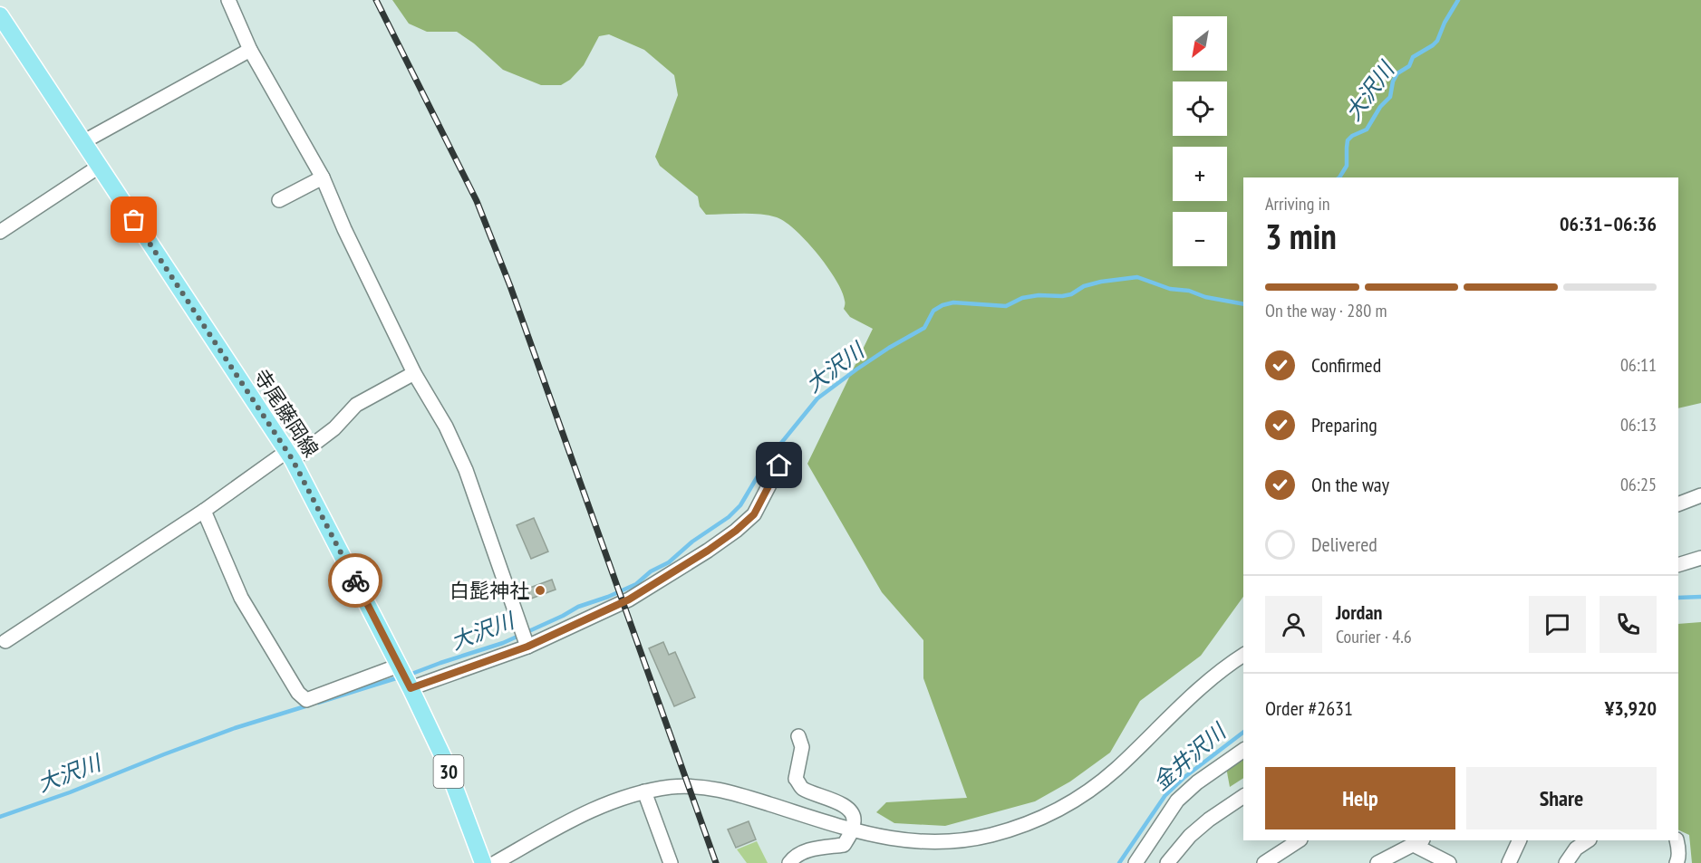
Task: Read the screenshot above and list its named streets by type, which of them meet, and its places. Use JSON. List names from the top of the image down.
{
  "streets": {
    "main road": ["寺尾藤岡線", "30"]
  },
  "water": ["大沢川", "金井沢川"],
  "places": ["白髭神社"],
  "north": "bottom left",
  "page": {
    "map_buttons": ["+", "−"],
    "heading": ["3 min", "Arriving in", "06:31–06:36"],
    "panel": [
      "Jordan",
      "Courier · 4.6",
      "Order #2631",
      "¥3,920"
    ],
    "bar": "On the way · 280 m",
    "list": [
      ["Confirmed", "06:11"],
      ["Preparing", "06:13"],
      ["On the way", "06:25"],
      "Delivered"
    ],
    "buttons": ["Help", "Share"]
  }
}
